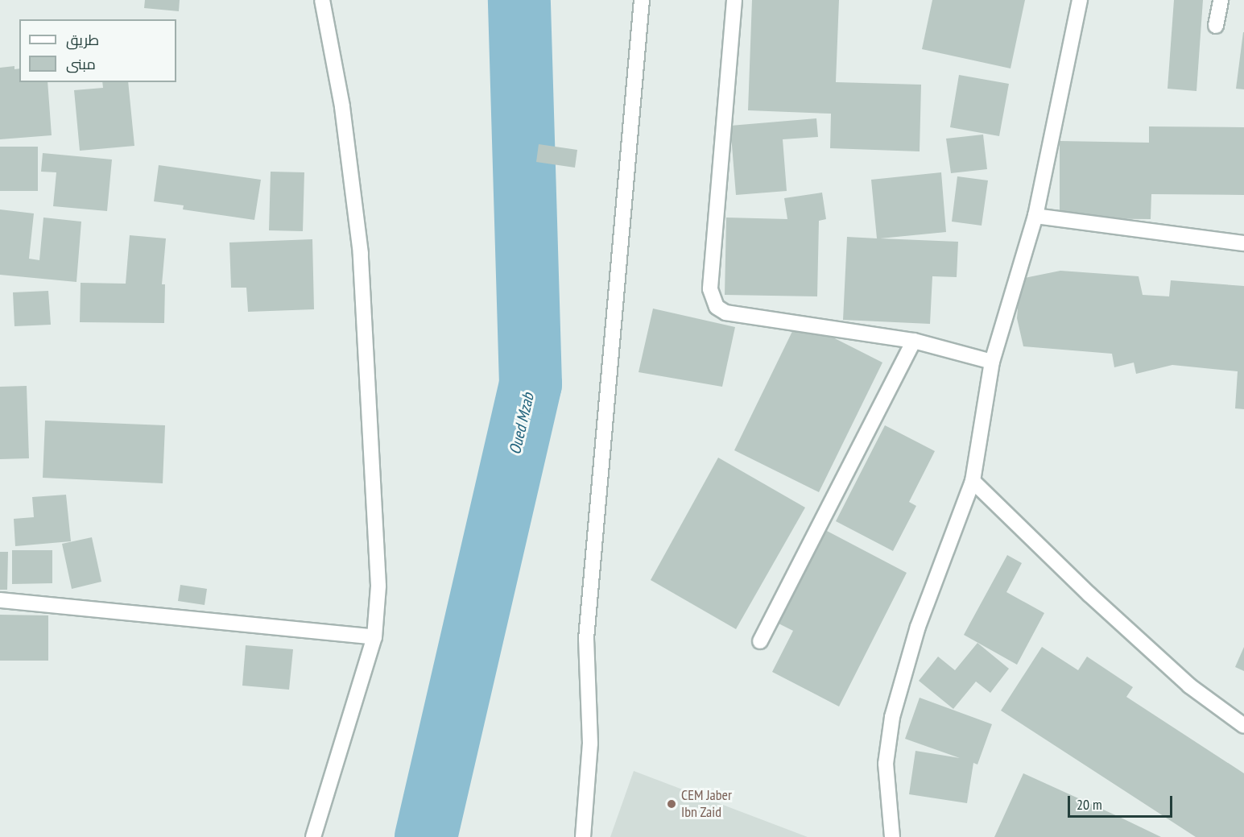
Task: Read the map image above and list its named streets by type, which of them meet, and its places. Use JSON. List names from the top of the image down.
{
  "water": ["Oued Mzab"],
  "places": ["CEM Jaber Ibn Zaid"],
  "legend": ["طريق", "مبنى"],
  "scale_bar": "20 m"
}
